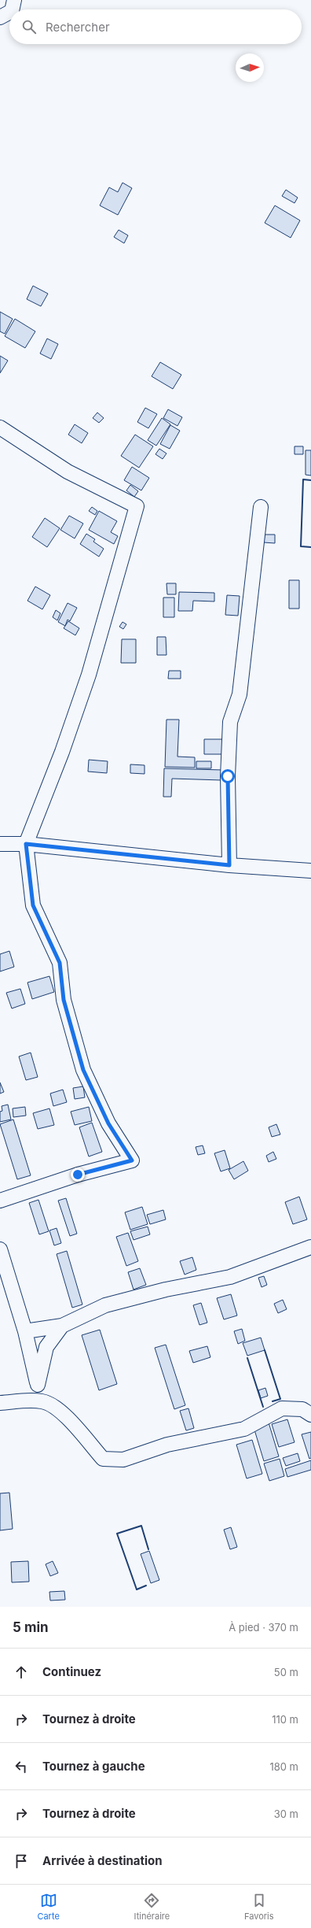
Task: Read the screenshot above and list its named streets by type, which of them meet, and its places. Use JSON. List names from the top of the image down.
{
  "north": "right",
  "page": {
    "search": "Rechercher",
    "heading": ["5 min", "À pied · 370 m"],
    "list": [
      ["Continuez", "50 m"],
      ["Tournez à droite", "110 m"],
      ["Tournez à gauche", "180 m"],
      ["Tournez à droite", "30 m"],
      "Arrivée à destination"
    ],
    "nav": ["Carte", "Itinéraire", "Favoris"]
  }
}
